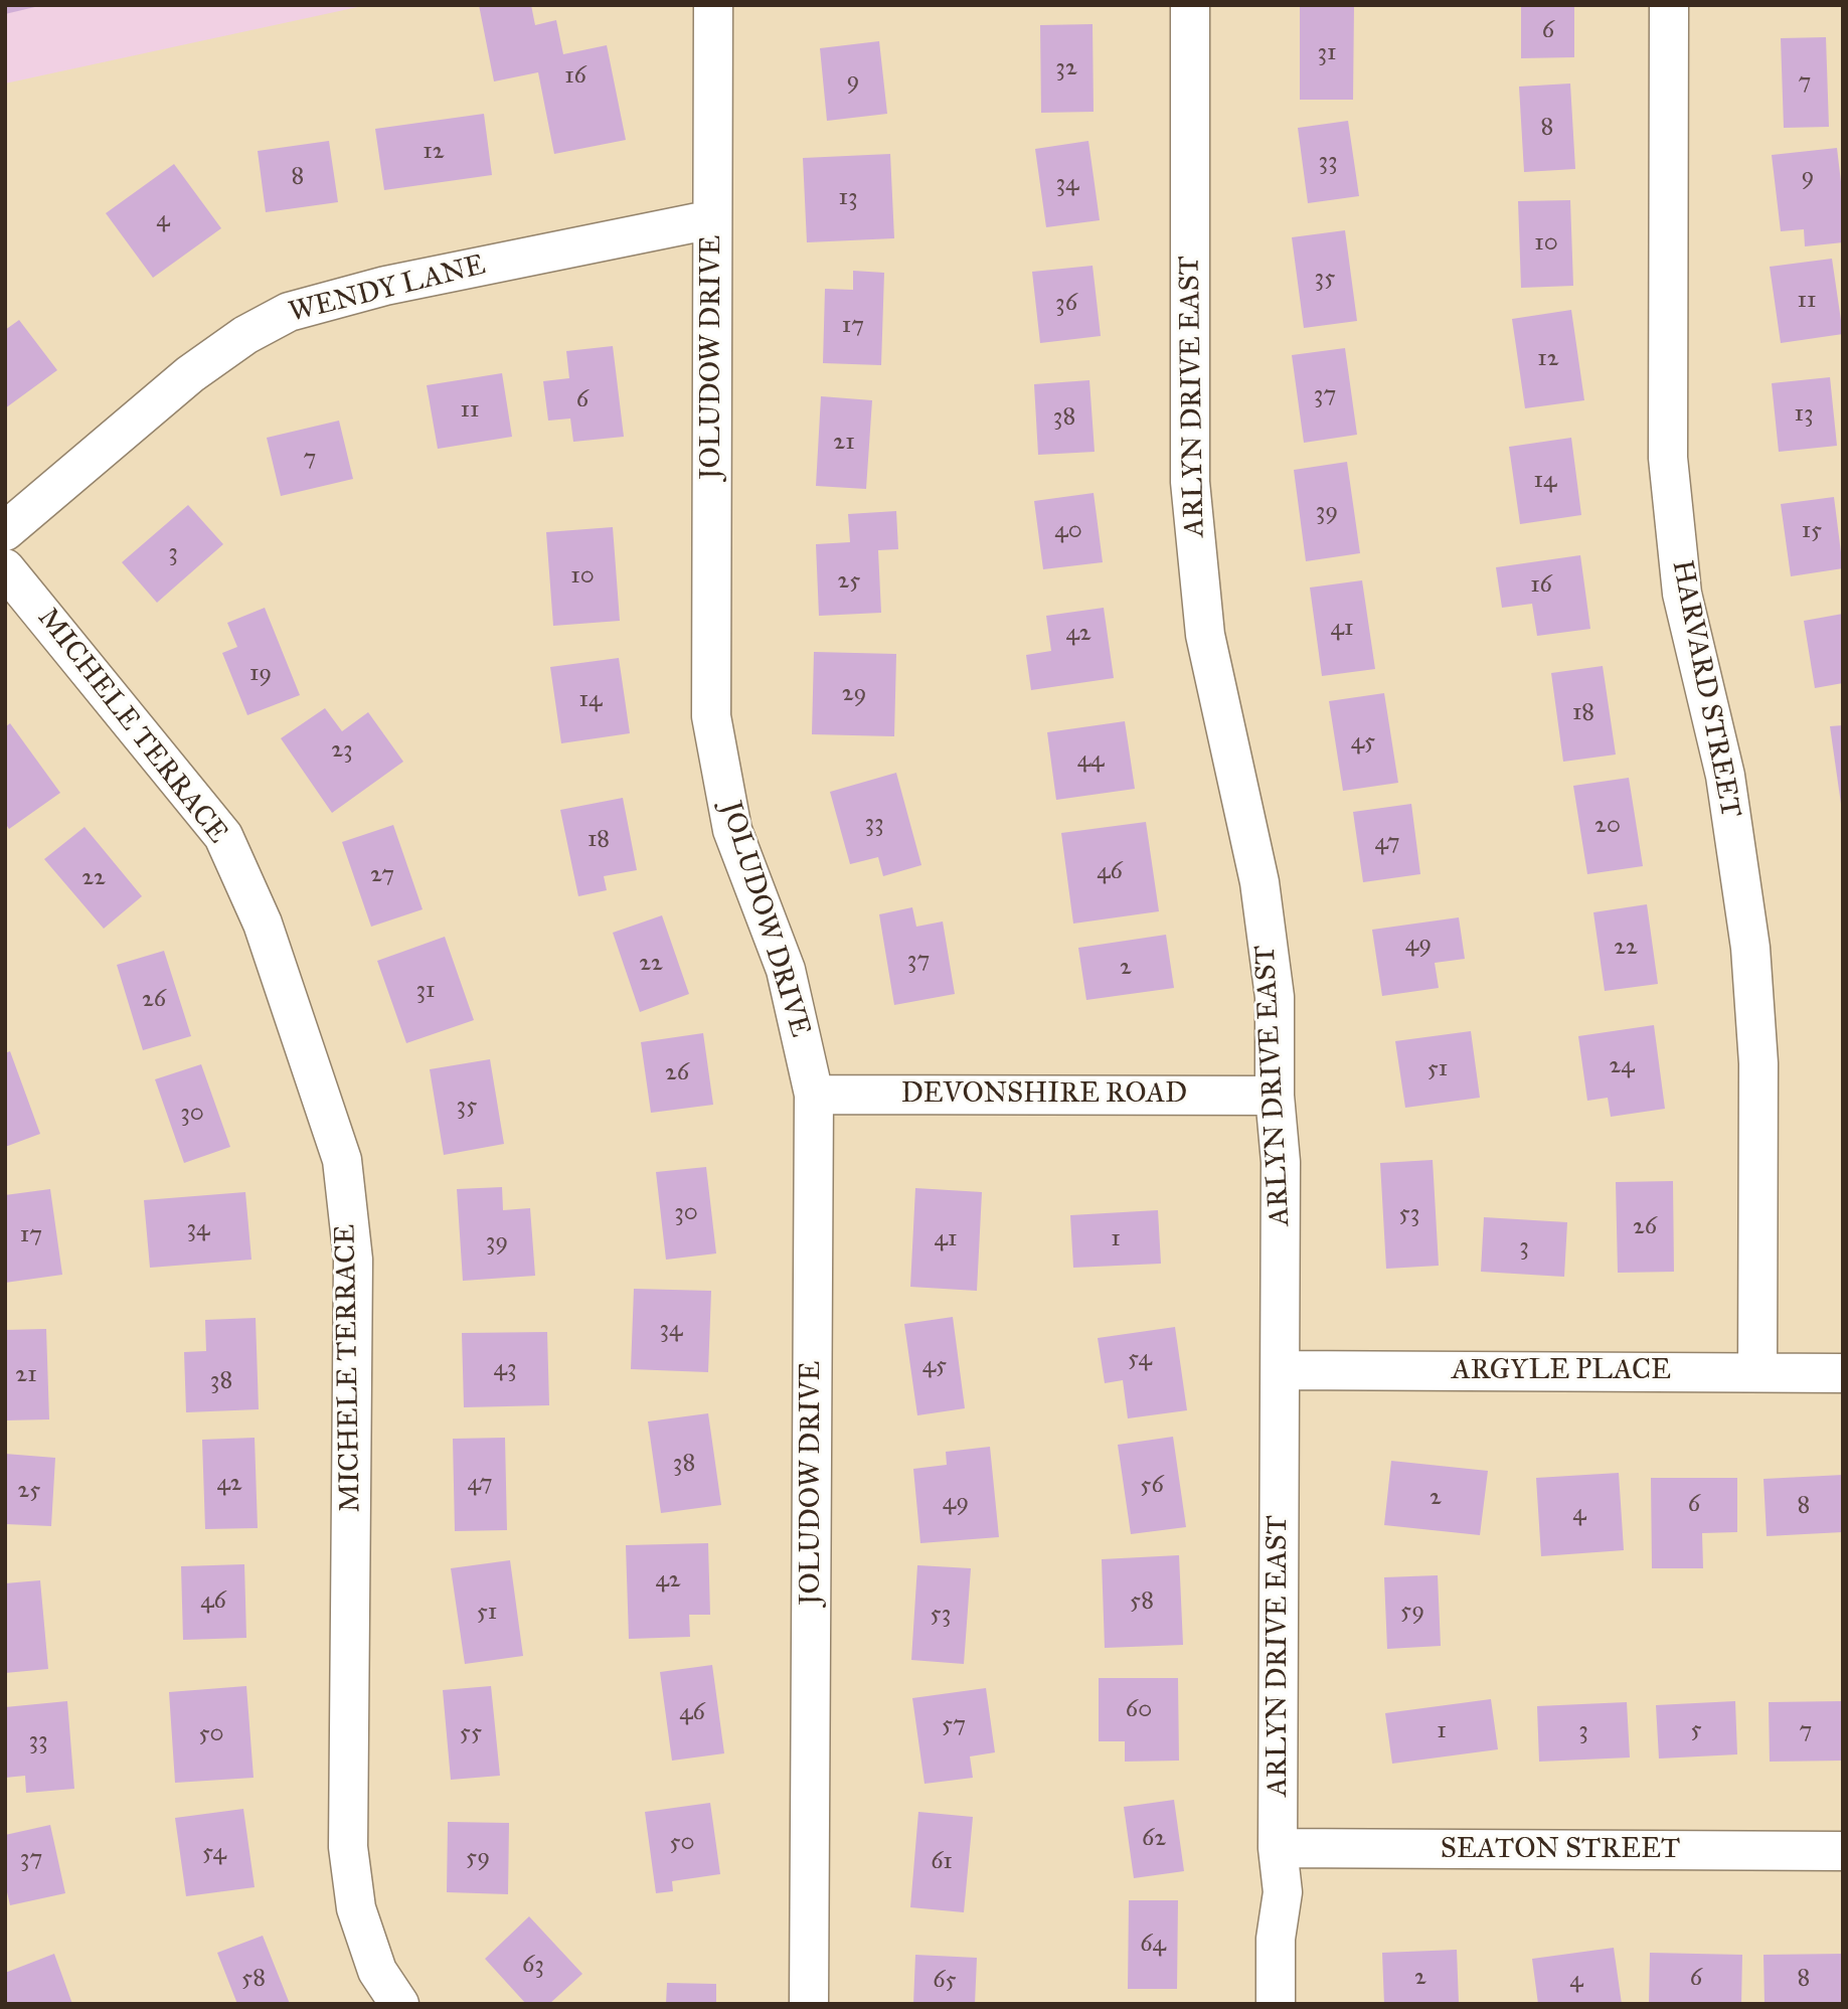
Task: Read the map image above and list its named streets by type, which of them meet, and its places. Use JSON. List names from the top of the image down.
{
  "streets": {
    "street": [
      "WENDY LANE",
      "JOLUDOW DRIVE",
      "ARLYN DRIVE EAST",
      "HARVARD STREET",
      "MICHELE TERRACE",
      "DEVONSHIRE ROAD",
      "ARGYLE PLACE",
      "SEATON STREET"
    ]
  },
  "crossings": [
    ["WENDY LANE", "JOLUDOW DRIVE"],
    ["JOLUDOW DRIVE", "DEVONSHIRE ROAD"],
    ["ARLYN DRIVE EAST", "DEVONSHIRE ROAD"],
    ["ARLYN DRIVE EAST", "ARGYLE PLACE"],
    ["ARLYN DRIVE EAST", "SEATON STREET"],
    ["HARVARD STREET", "ARGYLE PLACE"]
  ],
  "house_numbers": [
    "6",
    "31",
    "32",
    "16",
    "9",
    "7",
    "8",
    "12",
    "33",
    "8",
    "9",
    "34",
    "13",
    "4",
    "10",
    "35",
    "11",
    "36",
    "17",
    "12",
    "37",
    "6",
    "11",
    "13",
    "38",
    "21",
    "7",
    "14",
    "39",
    "40",
    "15",
    "3",
    "10",
    "25",
    "16",
    "41",
    "42",
    "19",
    "29",
    "14",
    "18",
    "45",
    "23",
    "44",
    "33",
    "20",
    "18",
    "47",
    "46",
    "27",
    "22",
    "49",
    "22",
    "37",
    "22",
    "2",
    "31",
    "26",
    "24",
    "51",
    "26",
    "35",
    "30",
    "30",
    "53",
    "26",
    "34",
    "17",
    "41",
    "1",
    "39",
    "3",
    "34",
    "54",
    "45",
    "43",
    "21",
    "38",
    "38",
    "42",
    "47",
    "56",
    "25",
    "2",
    "49",
    "6",
    "8",
    "4",
    "42",
    "46",
    "58",
    "59",
    "51",
    "53",
    "60",
    "46",
    "57",
    "5",
    "1",
    "3",
    "7",
    "55",
    "50",
    "33",
    "62",
    "50",
    "54",
    "59",
    "37",
    "61",
    "64",
    "63",
    "2",
    "58",
    "6",
    "8",
    "65",
    "4"
  ]
}
